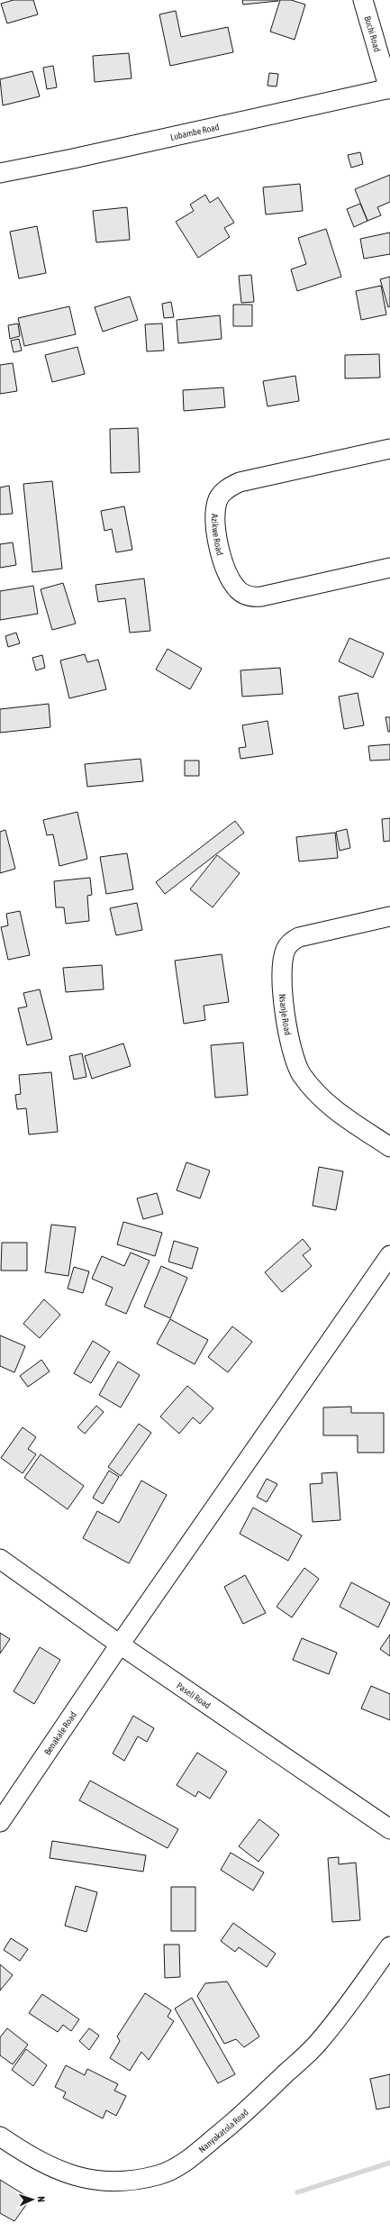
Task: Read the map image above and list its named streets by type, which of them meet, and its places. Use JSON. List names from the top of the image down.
{
  "streets": {
    "street": [
      "Buchi Road",
      "Lubambe Road",
      "Azikwe Road",
      "Nsanje Road",
      "Paseli Road",
      "Benakale Road",
      "Nanyakatola Road"
    ]
  },
  "crossings": [
    ["Buchi Road", "Lubambe Road"],
    ["Paseli Road", "Benakale Road"]
  ],
  "north": "right"
}
